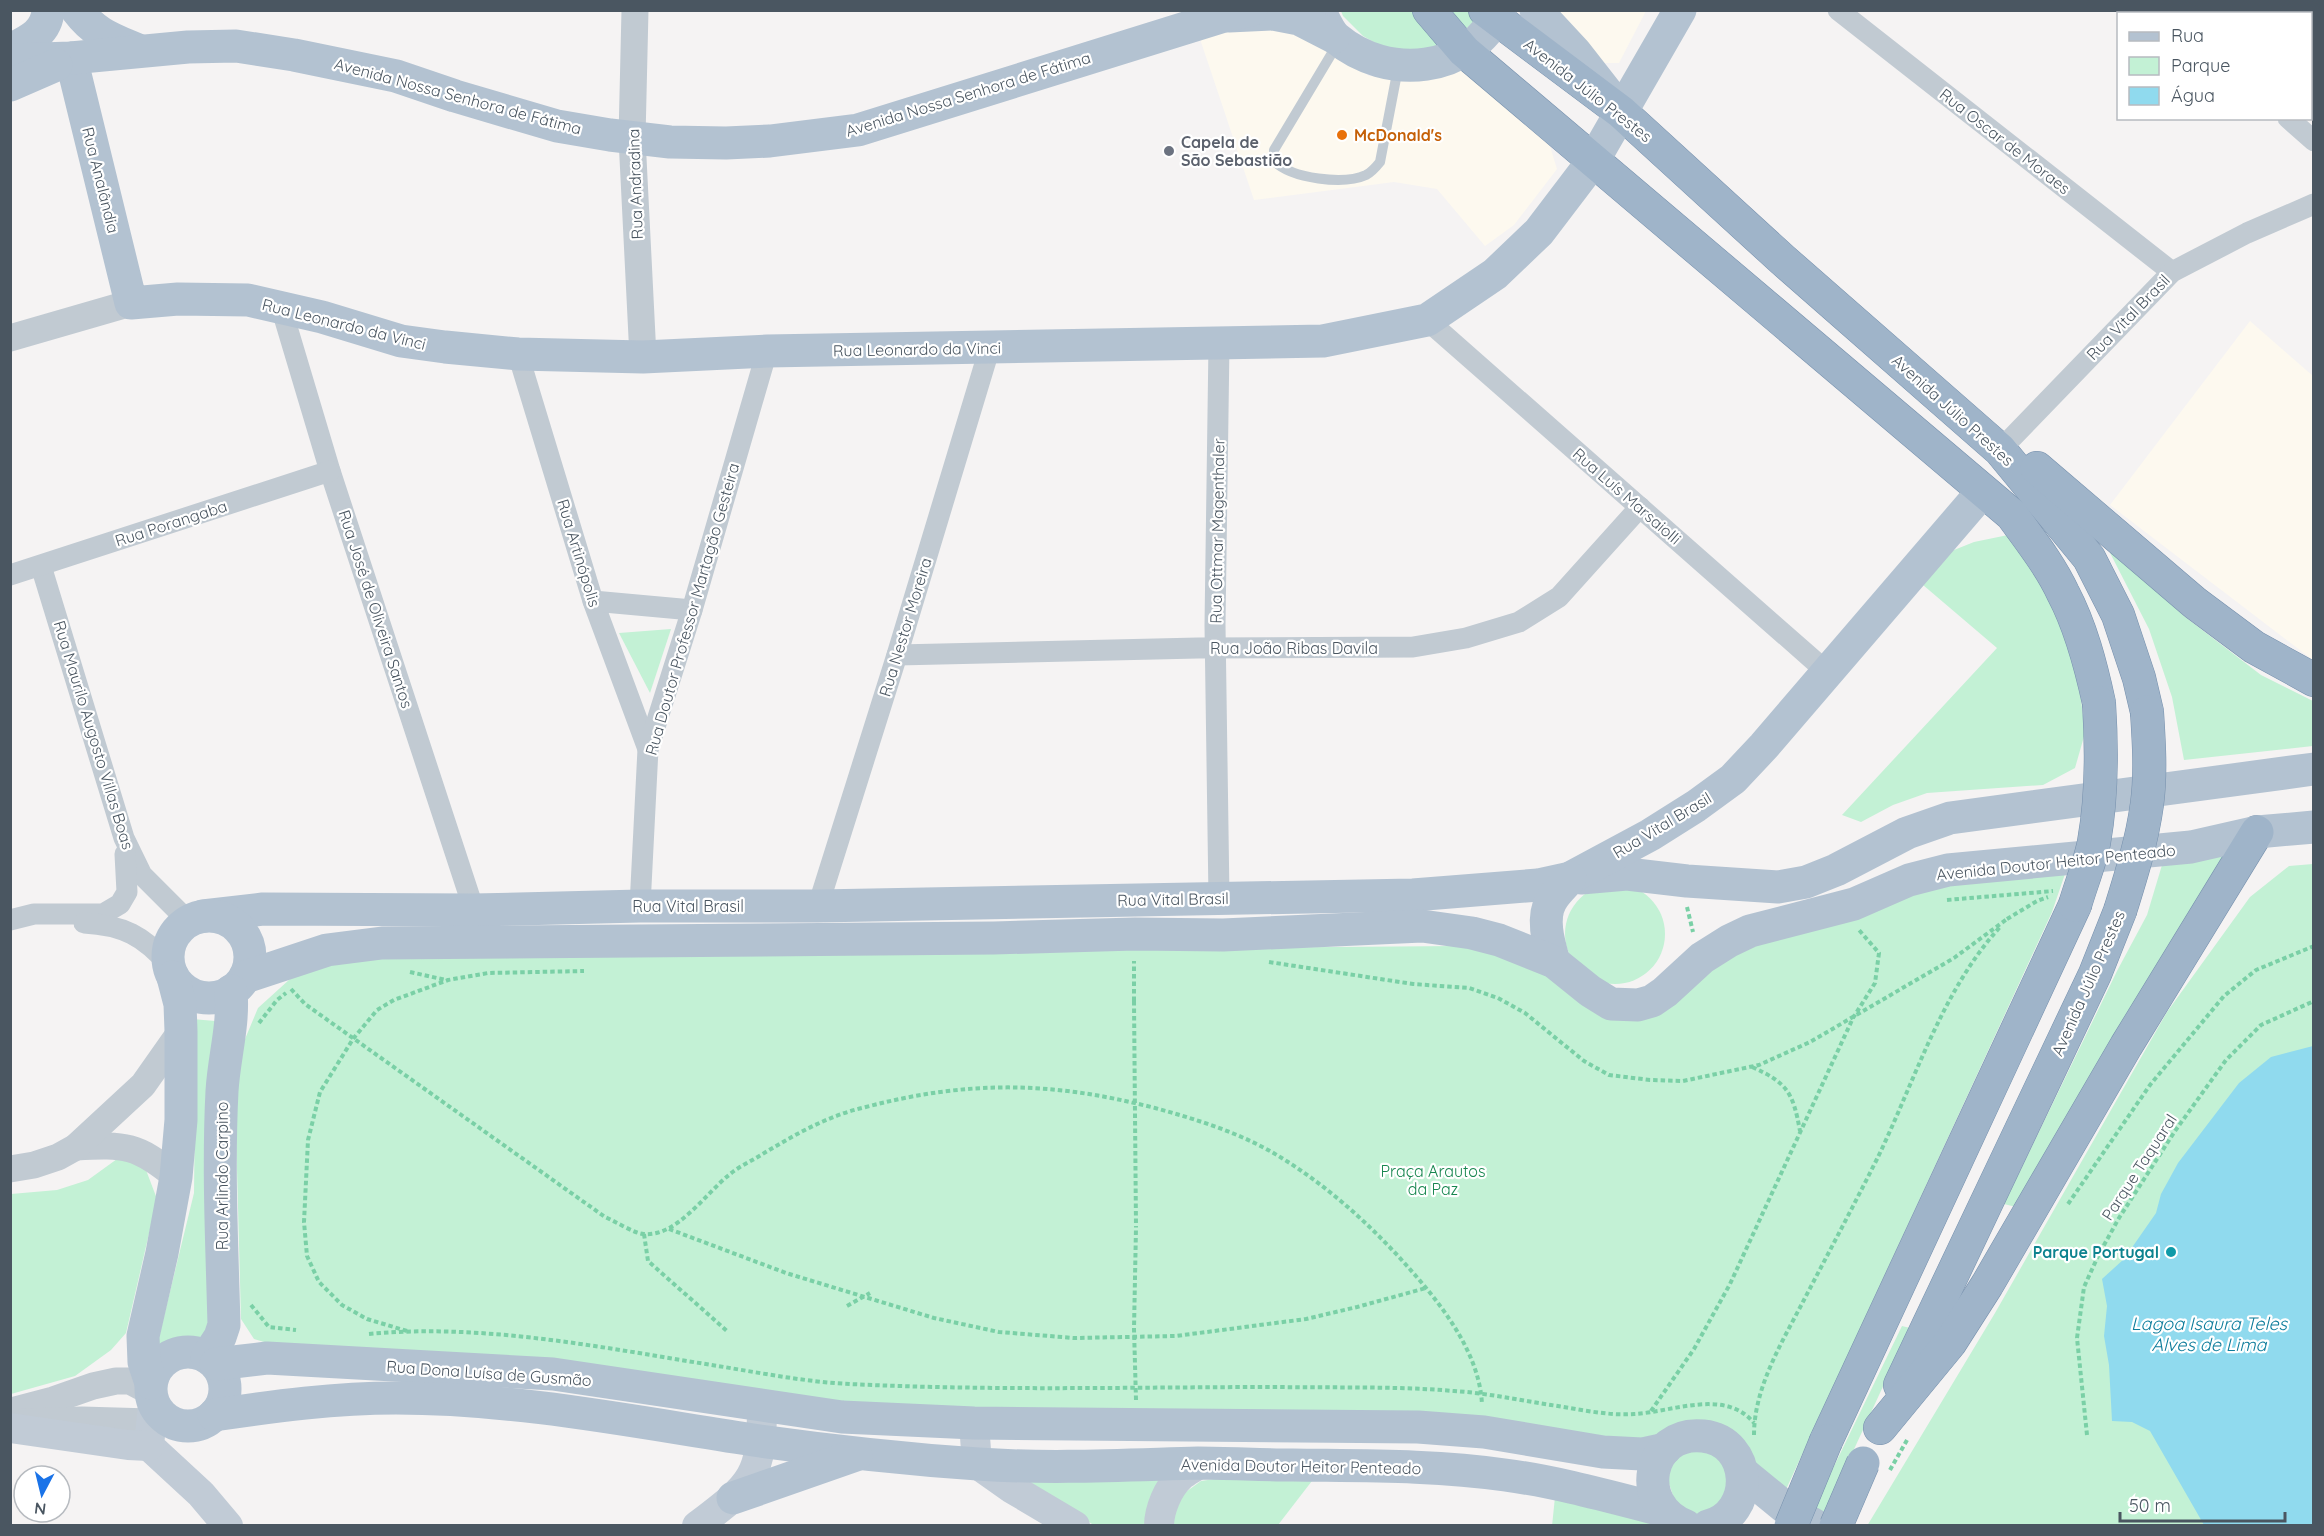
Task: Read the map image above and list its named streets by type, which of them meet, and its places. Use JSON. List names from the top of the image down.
{
  "streets": {
    "highway": ["Avenida Júlio Prestes"],
    "main road": [
      "Avenida Nossa Senhora de Fátima",
      "Rua Analândia",
      "Rua Vital Brasil",
      "Rua Leonardo da Vinci",
      "Avenida Doutor Heitor Penteado",
      "Rua Arlindo Carpino",
      "Rua Dona Luísa de Gusmão"
    ],
    "street": [
      "Rua Oscar de Moraes",
      "Rua Andradina",
      "Rua Luís Marsaiolli",
      "Rua Porangaba",
      "Rua Ottmar Magenthaler",
      "Rua Artinópolis",
      "Rua José de Oliveira Santos",
      "Rua Doutor Professor Martagão Gesteira",
      "Rua Nestor Moreira",
      "Rua João Ribas Davila",
      "Rua Maurilo Augosto Villas Boas"
    ],
    "path": ["Parque Taquaral"]
  },
  "crossings": [
    ["Avenida Júlio Prestes", "Rua Vital Brasil"],
    ["Avenida Júlio Prestes", "Rua Leonardo da Vinci"],
    ["Avenida Nossa Senhora de Fátima", "Rua Analândia"],
    ["Avenida Nossa Senhora de Fátima", "Rua Andradina"],
    ["Rua Oscar de Moraes", "Rua Vital Brasil"],
    ["Rua Analândia", "Rua Leonardo da Vinci"],
    ["Rua Andradina", "Rua Leonardo da Vinci"],
    ["Rua Vital Brasil", "Rua Luís Marsaiolli"],
    ["Rua Vital Brasil", "Rua Ottmar Magenthaler"],
    ["Rua Vital Brasil", "Rua José de Oliveira Santos"],
    ["Rua Vital Brasil", "Rua Doutor Professor Martagão Gesteira"],
    ["Rua Vital Brasil", "Rua Nestor Moreira"],
    ["Rua Vital Brasil", "Rua Maurilo Augosto Villas Boas"],
    ["Rua Vital Brasil", "Avenida Doutor Heitor Penteado"],
    ["Rua Vital Brasil", "Rua Arlindo Carpino"],
    ["Rua Leonardo da Vinci", "Rua Luís Marsaiolli"],
    ["Rua Leonardo da Vinci", "Rua Ottmar Magenthaler"],
    ["Rua Leonardo da Vinci", "Rua Artinópolis"],
    ["Rua Leonardo da Vinci", "Rua José de Oliveira Santos"],
    ["Rua Leonardo da Vinci", "Rua Doutor Professor Martagão Gesteira"],
    ["Rua Leonardo da Vinci", "Rua Nestor Moreira"],
    ["Rua Luís Marsaiolli", "Rua João Ribas Davila"],
    ["Rua Porangaba", "Rua José de Oliveira Santos"],
    ["Rua Porangaba", "Rua Maurilo Augosto Villas Boas"],
    ["Rua Ottmar Magenthaler", "Rua João Ribas Davila"],
    ["Rua Artinópolis", "Rua Doutor Professor Martagão Gesteira"],
    ["Rua Nestor Moreira", "Rua João Ribas Davila"],
    ["Rua Maurilo Augosto Villas Boas", "Rua Arlindo Carpino"],
    ["Avenida Doutor Heitor Penteado", "Rua Dona Luísa de Gusmão"],
    ["Rua Arlindo Carpino", "Rua Dona Luísa de Gusmão"]
  ],
  "water": ["Lagoa Isaura Teles Alves de Lima"],
  "parks": ["Praça Arautos da Paz"],
  "places": ["McDonald's", "Capela de São Sebastião", "Parque Portugal"],
  "legend": ["Rua", "Parque", "Água"],
  "scale_bar": "50 m",
  "north": "bottom"
}
